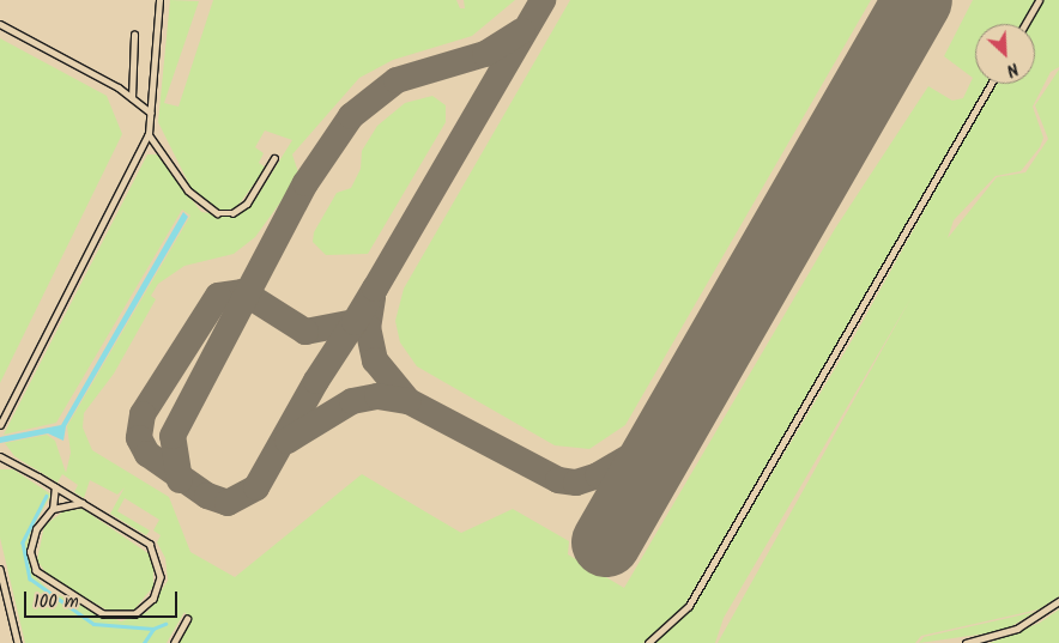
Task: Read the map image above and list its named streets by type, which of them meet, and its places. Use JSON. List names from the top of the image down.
{
  "scale_bar": "100 m",
  "north": "bottom right"
}
